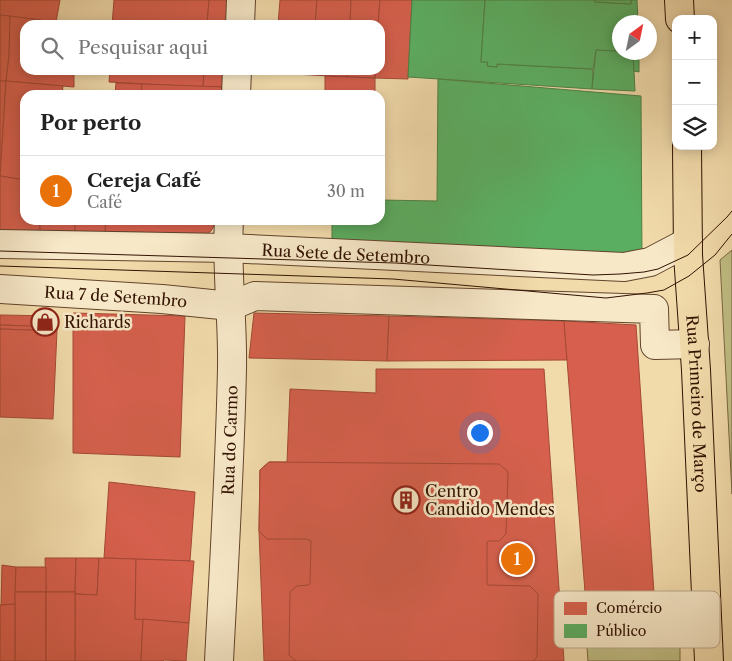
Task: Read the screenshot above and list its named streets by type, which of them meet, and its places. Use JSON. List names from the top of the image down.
{
  "streets": {
    "main road": ["Rua Primeiro de Março"],
    "street": ["Rua Sete de Setembro", "Rua 7 de Setembro", "Rua do Carmo"]
  },
  "crossings": [
    ["Rua Sete de Setembro", "Rua Primeiro de Março"],
    ["Rua Sete de Setembro", "Rua do Carmo"],
    ["Rua 7 de Setembro", "Rua do Carmo"]
  ],
  "places": {
    "shop": ["Richards"],
    "building": ["Centro Candido Mendes"]
  },
  "legend": ["Comércio", "Público"],
  "north": "top right",
  "page": {
    "map_buttons": ["+", "−"],
    "search": "Pesquisar aqui",
    "heading": "Por perto",
    "list": [
      {
        "mark": "1",
        "name": "Cereja Café",
        "note": "Café",
        "value": "30 m"
      }
    ],
    "pins": "1"
  }
}
